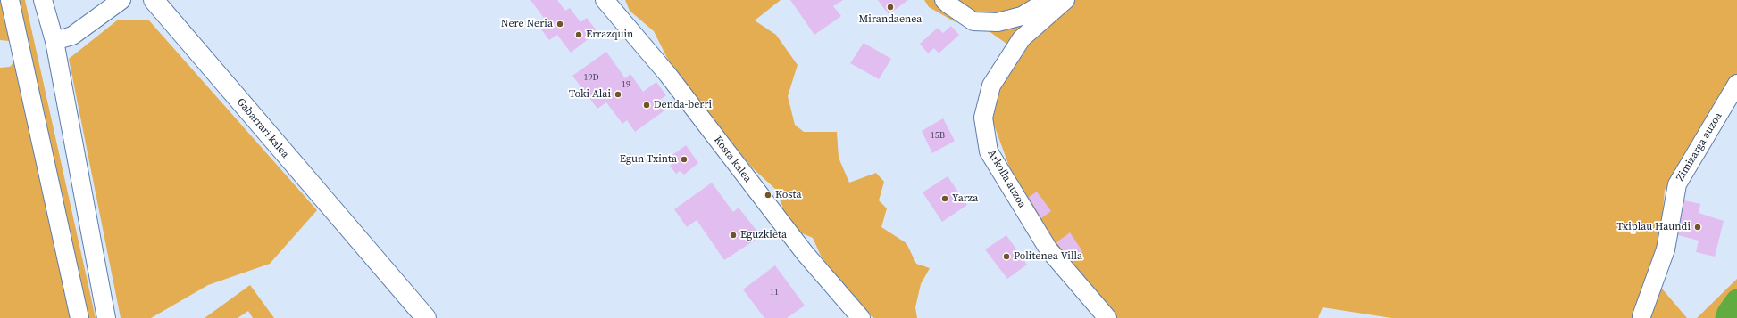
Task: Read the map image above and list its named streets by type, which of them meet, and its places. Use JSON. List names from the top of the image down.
{
  "streets": {
    "main road": ["Gabarrari kalea"],
    "street": ["Zimizarga auzoa", "Kosta kalea", "Arkolla auzoa"]
  },
  "places": [
    "Mirandaenea",
    "Nere Neria",
    "Errazquin",
    "Toki Alai",
    "Denda-berri",
    "Egun Txinta",
    "Kosta",
    "Yarza",
    "Txiplau Haundi",
    "Eguzkieta",
    "Politenea Villa"
  ],
  "house_numbers": [
    "19D",
    "19",
    "15B",
    "11"
  ]
}
